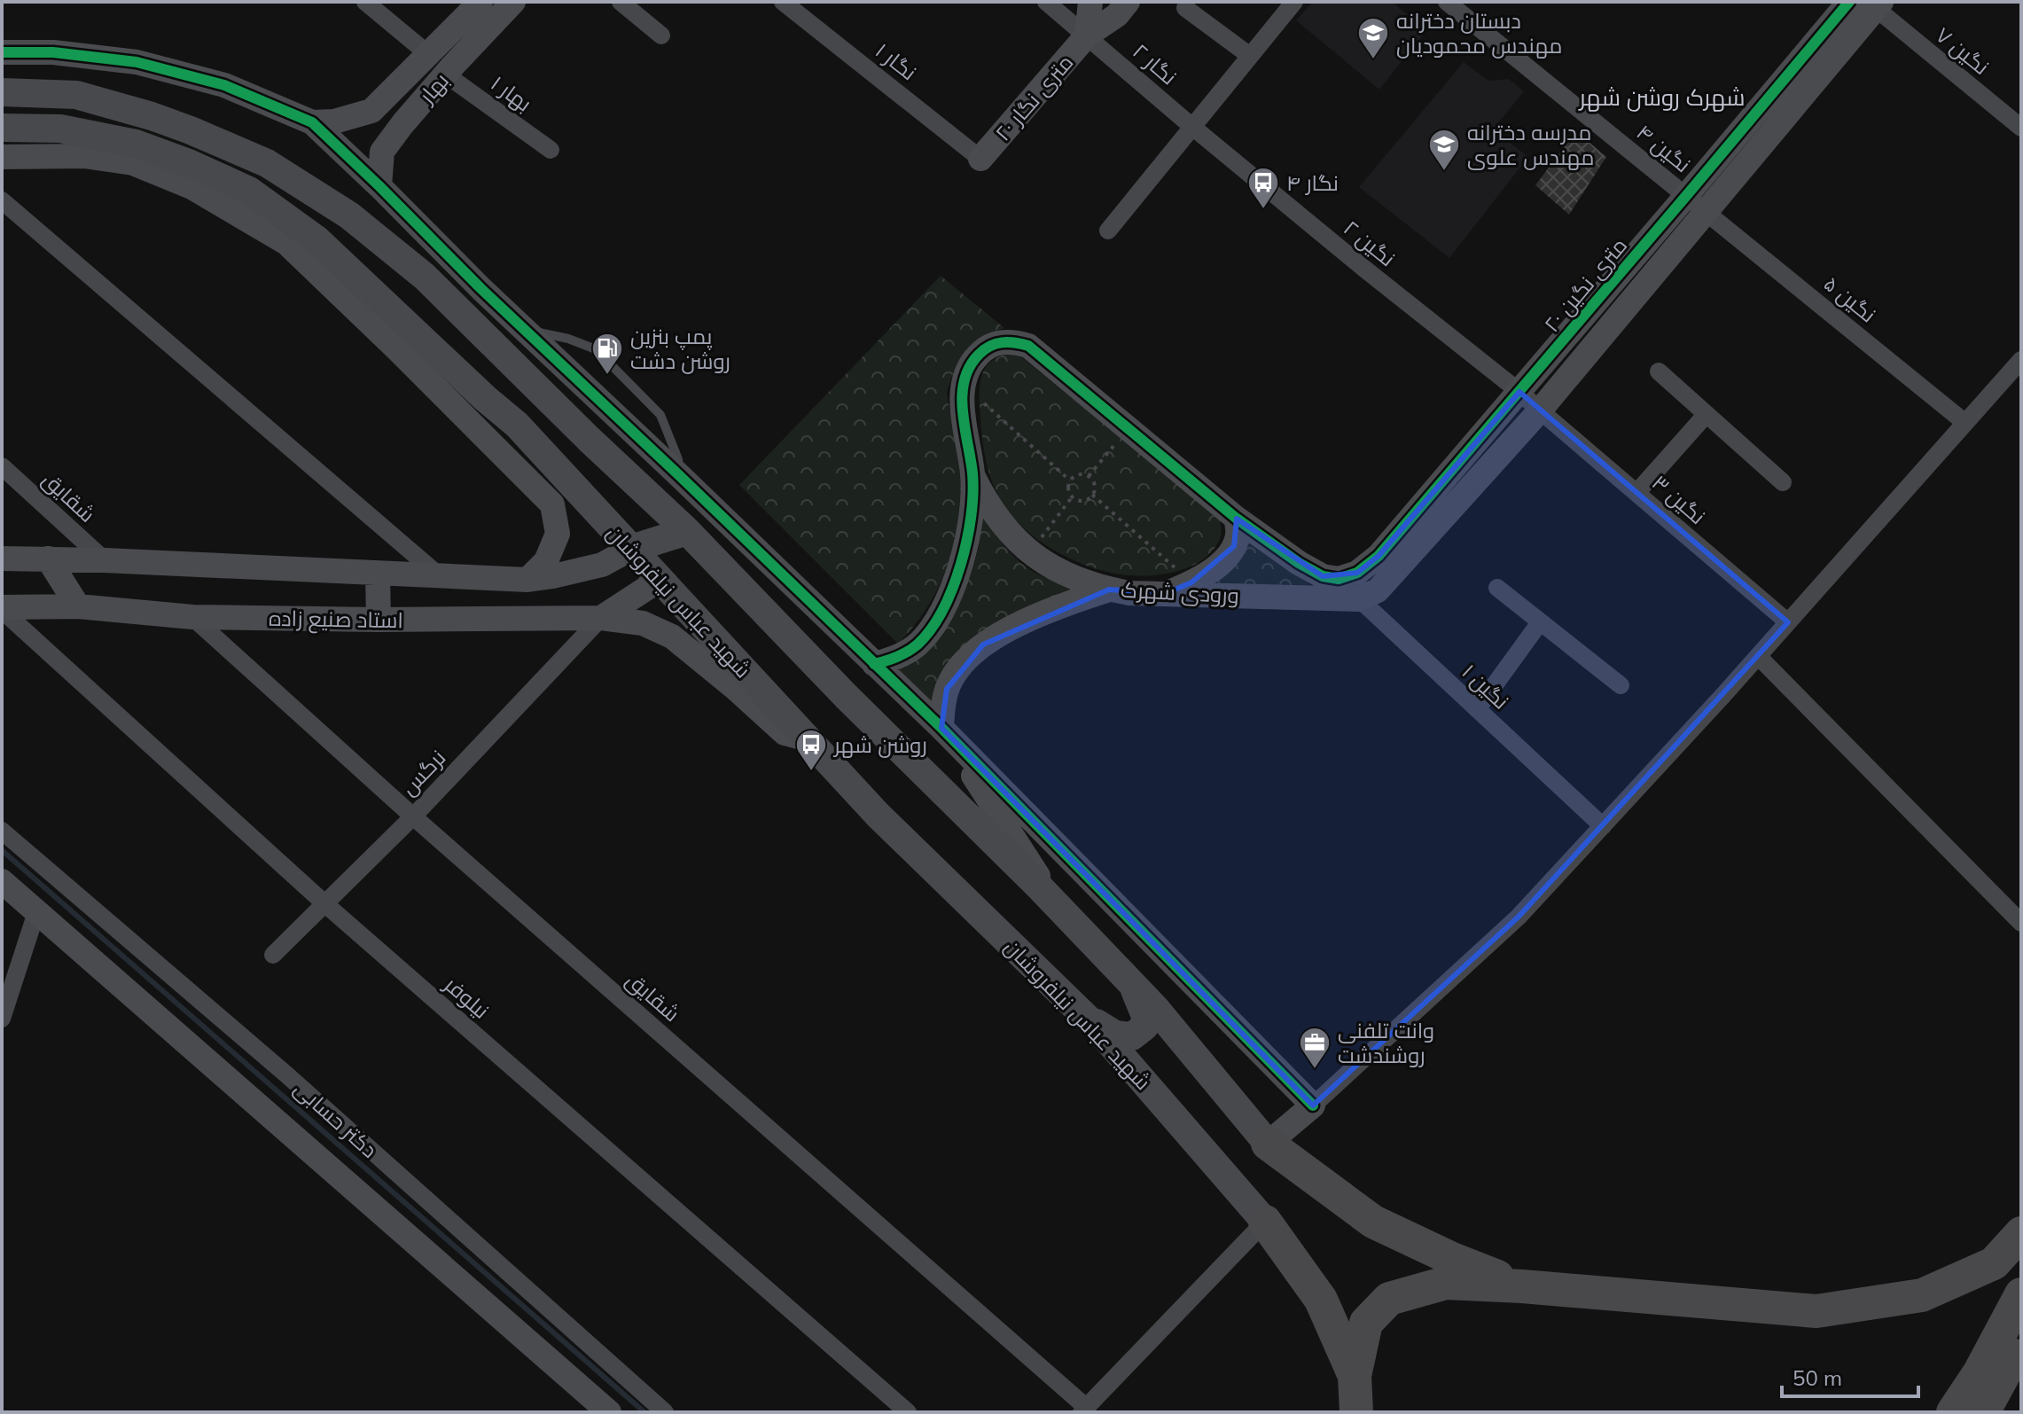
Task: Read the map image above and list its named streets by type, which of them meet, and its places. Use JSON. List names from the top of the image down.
{
  "streets": {
    "main road": ["شهید عباس نیلفروشان"],
    "street": [
      "نگین ۷",
      "نگار ۱",
      "نگار ۲",
      "بهار",
      "بهار ۱",
      "۲۰ متری نگار",
      "نگین ۴",
      "نگین ۲",
      "۲۰ متری نگین",
      "نگین ۵",
      "شقایق",
      "نگین ۳",
      "ورودی شهرک",
      "استاد صنیع زاده",
      "نگین ۱",
      "نرگس",
      "نیلوفر",
      "دکتر حسابی"
    ]
  },
  "crossings": [
    ["نگار ۱", "۲۰ متری نگار"],
    ["نگار ۲", "۲۰ متری نگار"],
    ["نگار ۲", "نگین ۲"],
    ["بهار", "بهار ۱"],
    ["نگین ۴", "۲۰ متری نگین"],
    ["نگین ۴", "نگین ۵"],
    ["نگین ۲", "۲۰ متری نگین"],
    ["نگین ۲", "نگین ۳"],
    ["۲۰ متری نگین", "نگین ۱"],
    ["شقایق", "استاد صنیع زاده"],
    ["شقایق", "نرگس"],
    ["ورودی شهرک", "نگین ۱"],
    ["شهید عباس نیلفروشان", "استاد صنیع زاده"],
    ["استاد صنیع زاده", "نرگس"],
    ["استاد صنیع زاده", "نیلوفر"],
    ["نرگس", "نیلوفر"]
  ],
  "districts": ["شهرک روشن شهر"],
  "places": {
    "school or university": ["دبستان دخترانه مهندس محمودیان", "مدرسه دخترانه مهندس علوی"],
    "bus stop": ["نگار ۴", "روشن شهر"],
    "fuel station": ["پمپ بنزین روشن دشت"],
    "office": ["وانت تلفنی روشندشت"]
  },
  "scale_bar": "50 m"
}
